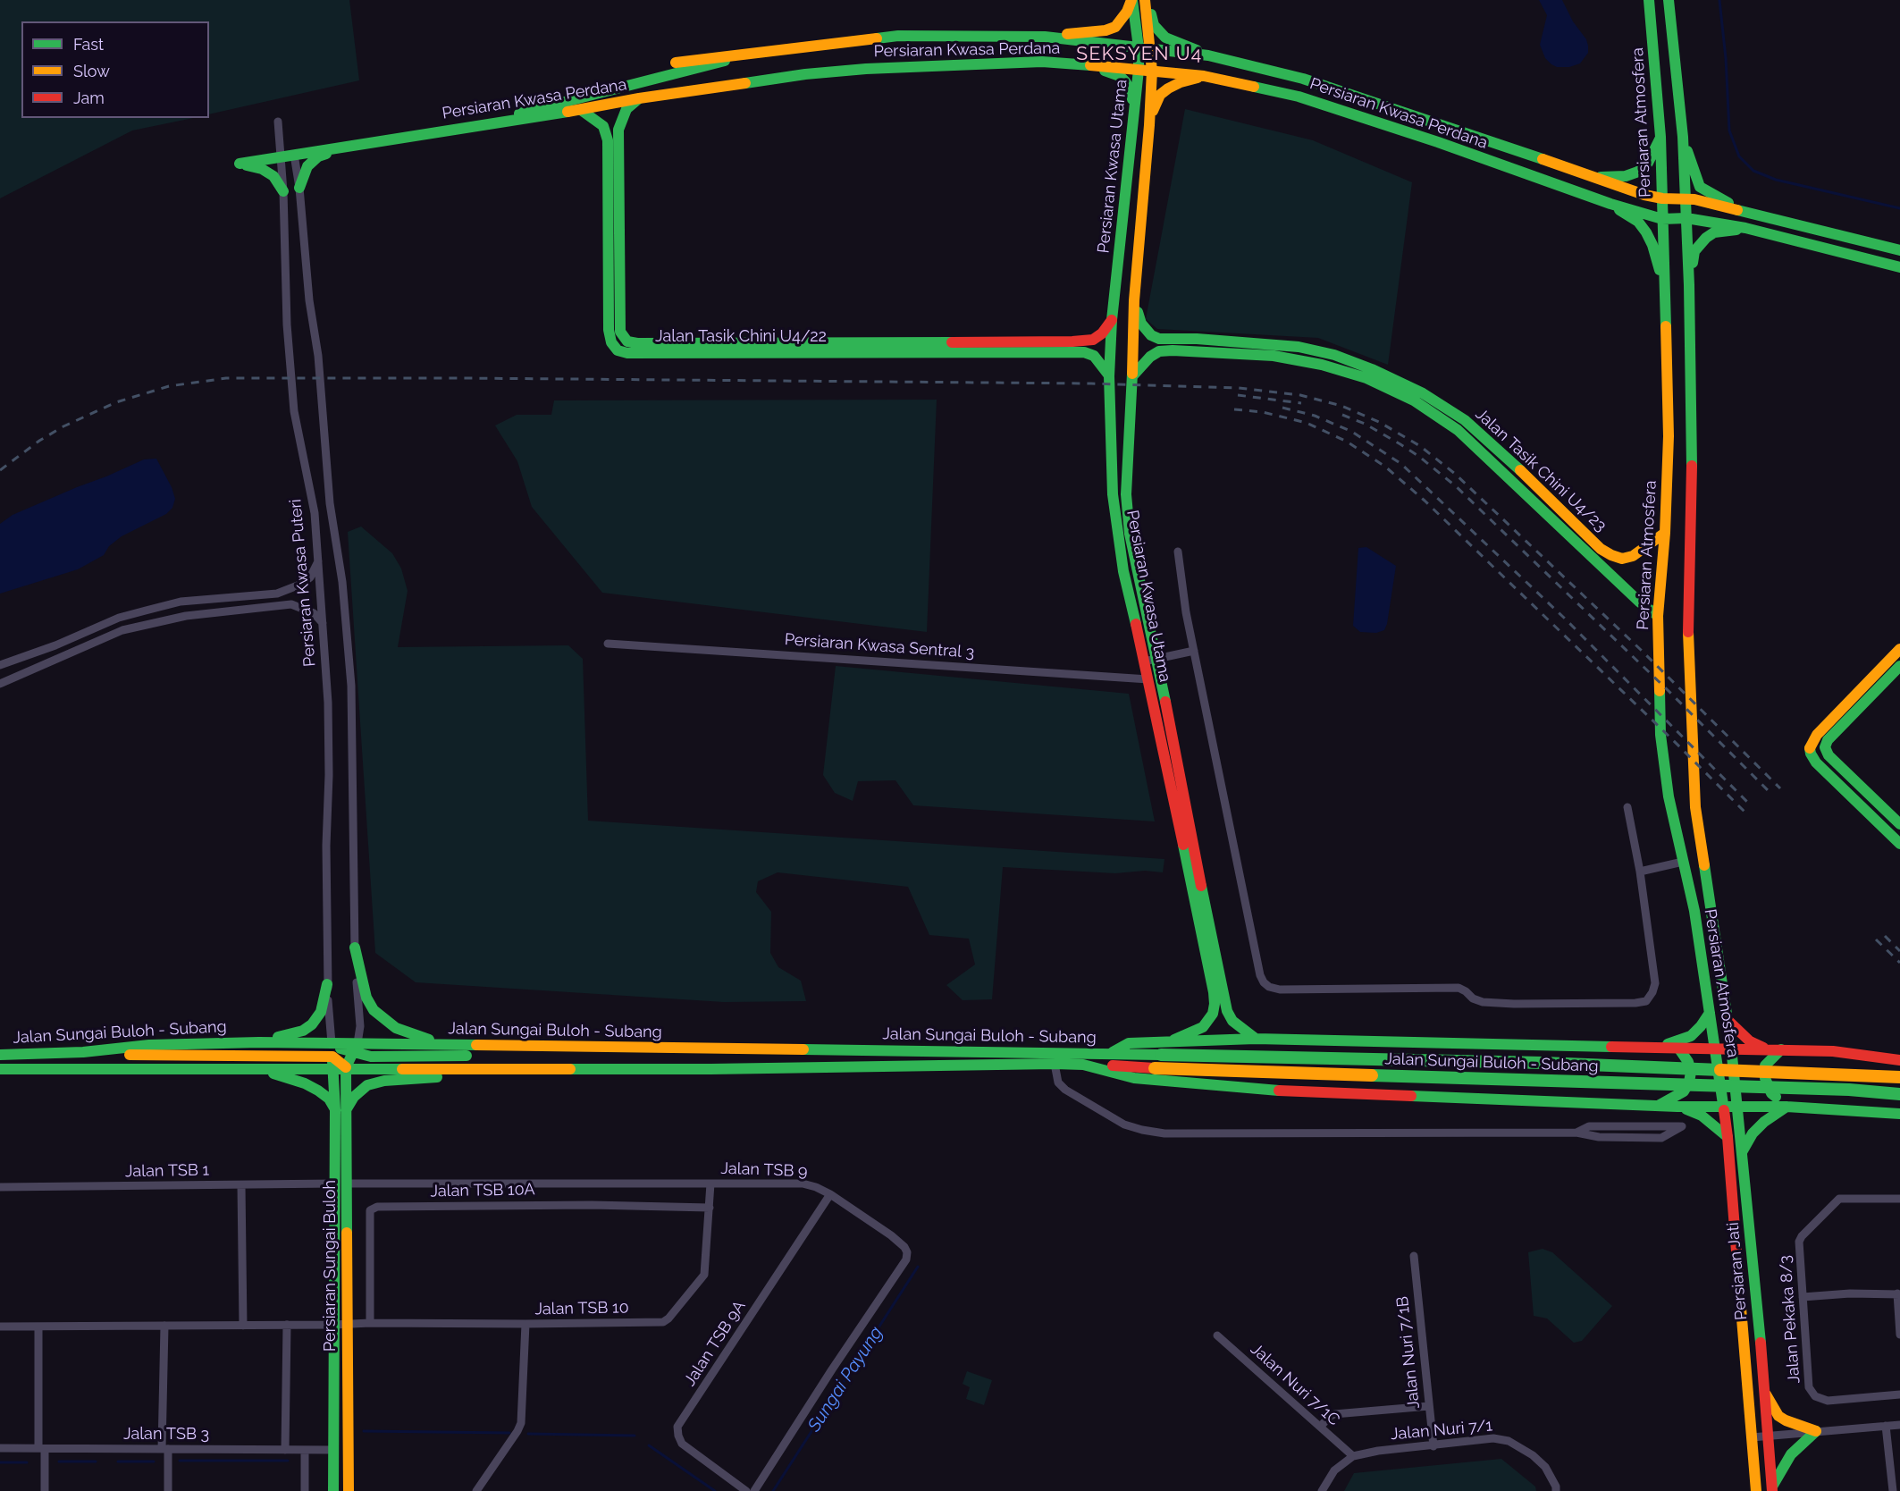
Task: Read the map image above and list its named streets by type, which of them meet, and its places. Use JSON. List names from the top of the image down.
{
  "streets": {
    "main road": [
      "Persiaran Kwasa Perdana",
      "Persiaran Atmosfera",
      "Persiaran Kwasa Utama",
      "Jalan Tasik Chini U4/22",
      "Jalan Tasik Chini U4/23",
      "Jalan Sungai Buloh - Subang",
      "Persiaran Sungai Buloh",
      "Persiaran Jati"
    ],
    "street": [
      "Persiaran Kwasa Puteri",
      "Persiaran Kwasa Sentral 3",
      "Jalan TSB 9",
      "Jalan TSB 1",
      "Jalan TSB 10A",
      "Jalan TSB 10",
      "Jalan Pekaka 8/3",
      "Jalan TSB 9A",
      "Jalan Nuri 7/1B",
      "Jalan Nuri 7/1C",
      "Jalan Nuri 7/1",
      "Jalan TSB 3"
    ]
  },
  "crossings": [
    ["Persiaran Kwasa Perdana", "Persiaran Atmosfera"],
    ["Persiaran Kwasa Perdana", "Persiaran Kwasa Utama"],
    ["Persiaran Kwasa Perdana", "Persiaran Kwasa Puteri"],
    ["Persiaran Atmosfera", "Jalan Tasik Chini U4/23"],
    ["Persiaran Atmosfera", "Jalan Sungai Buloh - Subang"],
    ["Persiaran Atmosfera", "Persiaran Jati"],
    ["Persiaran Kwasa Utama", "Jalan Tasik Chini U4/22"],
    ["Persiaran Kwasa Utama", "Jalan Tasik Chini U4/23"],
    ["Persiaran Kwasa Utama", "Persiaran Kwasa Sentral 3"],
    ["Persiaran Kwasa Utama", "Jalan Sungai Buloh - Subang"],
    ["Persiaran Kwasa Puteri", "Jalan Sungai Buloh - Subang"],
    ["Persiaran Kwasa Puteri", "Persiaran Sungai Buloh"],
    ["Jalan Sungai Buloh - Subang", "Persiaran Sungai Buloh"],
    ["Jalan Sungai Buloh - Subang", "Persiaran Jati"],
    ["Jalan TSB 9", "Jalan TSB 1"],
    ["Jalan TSB 9", "Persiaran Sungai Buloh"],
    ["Jalan TSB 9", "Jalan TSB 10"],
    ["Jalan TSB 9", "Jalan TSB 9A"],
    ["Jalan TSB 1", "Persiaran Sungai Buloh"],
    ["Jalan TSB 10A", "Jalan TSB 10"],
    ["Persiaran Sungai Buloh", "Jalan TSB 10"],
    ["Persiaran Sungai Buloh", "Jalan TSB 3"],
    ["Jalan Nuri 7/1B", "Jalan Nuri 7/1"],
    ["Jalan Nuri 7/1C", "Jalan Nuri 7/1"]
  ],
  "districts": ["SEKSYEN U4"],
  "water": ["Sungai Payung"],
  "legend": ["Fast", "Slow", "Jam"]
}
